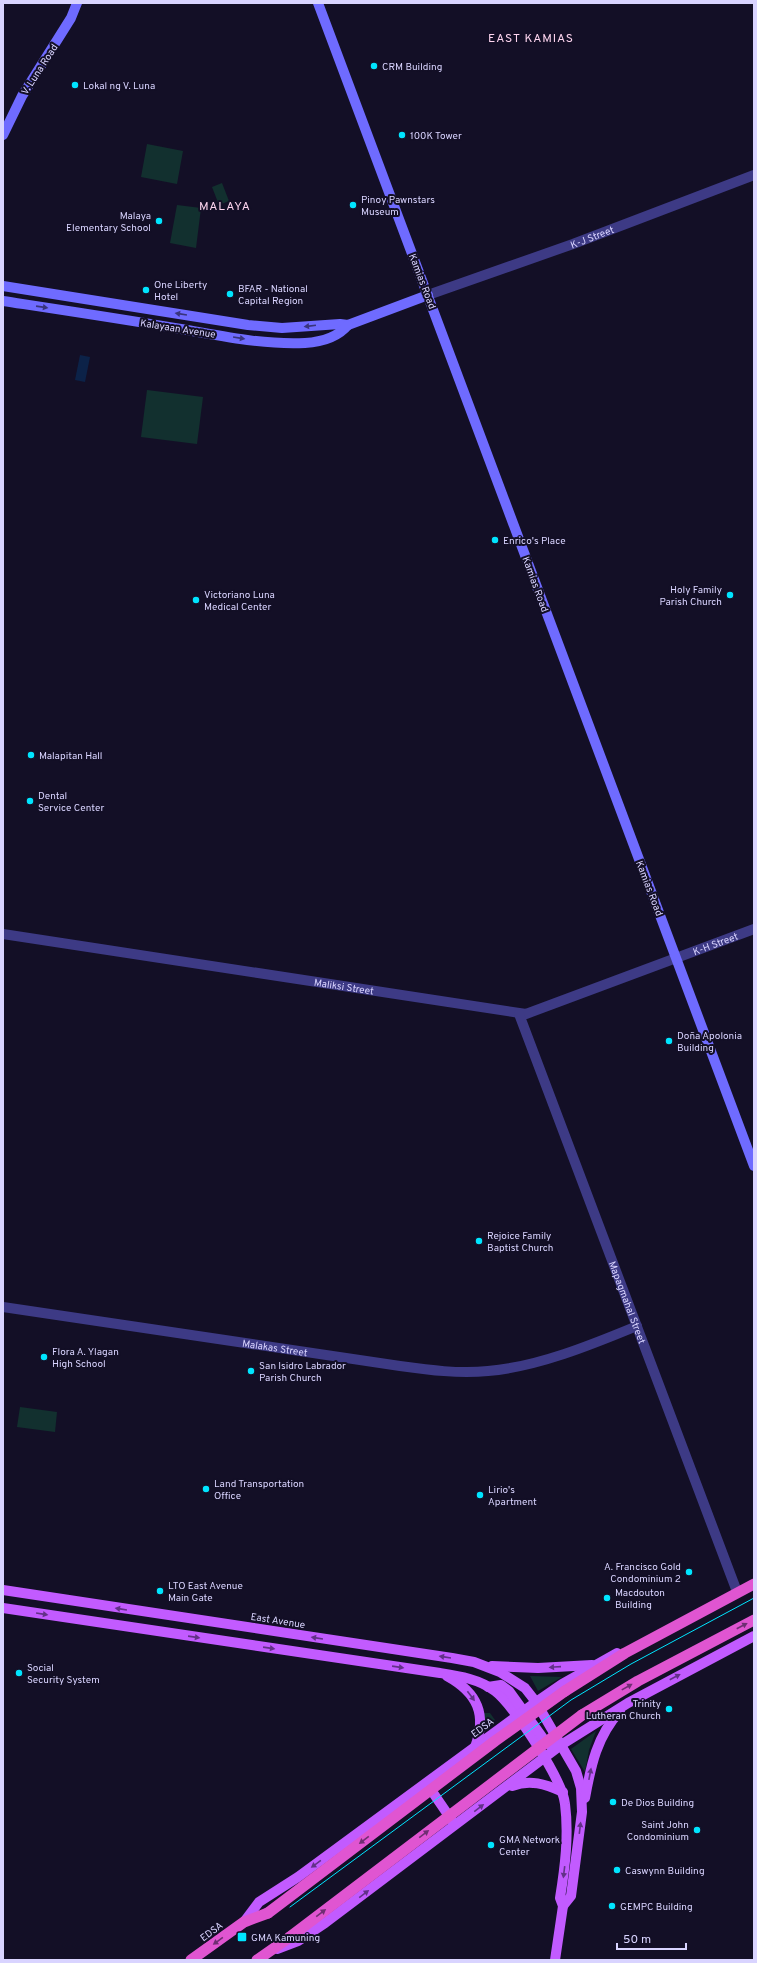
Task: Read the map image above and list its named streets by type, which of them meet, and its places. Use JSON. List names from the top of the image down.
{
  "streets": {
    "highway": ["EDSA"],
    "main road": [
      "V. Luna Road",
      "Kamias Road",
      "Kalayaan Avenue",
      "East Avenue"
    ],
    "street": [
      "K-J Street",
      "K-H Street",
      "Maliksi Street",
      "Mapagmahal Street",
      "Malakas Street"
    ]
  },
  "crossings": [
    ["K-J Street", "Kamias Road"],
    ["K-J Street", "Kalayaan Avenue"],
    ["Kamias Road", "Kalayaan Avenue"],
    ["Kamias Road", "K-H Street"],
    ["Kamias Road", "Maliksi Street"],
    ["K-H Street", "Maliksi Street"],
    ["Maliksi Street", "Mapagmahal Street"],
    ["Mapagmahal Street", "Malakas Street"],
    ["Mapagmahal Street", "EDSA"],
    ["East Avenue", "EDSA"]
  ],
  "districts": ["EAST KAMIAS", "MALAYA"],
  "places": {
    "other": [
      "CRM Building",
      "Lokal ng V. Luna",
      "100K Tower",
      "Pinoy Pawnstars Museum",
      "Malaya Elementary School",
      "One Liberty Hotel",
      "BFAR - National Capital Region",
      "Enrico's Place",
      "Holy Family Parish Church",
      "Victoriano Luna Medical Center",
      "Malapitan Hall",
      "Dental Service Center",
      "Doña Apolonia Building",
      "Rejoice Family Baptist Church",
      "Flora A. Ylagan High School",
      "San Isidro Labrador Parish Church",
      "Land Transportation Office",
      "Lirio's Apartment",
      "A. Francisco Gold Condominium 2",
      "LTO East Avenue Main Gate",
      "Macdouton Building",
      "Social Security System",
      "Trinity Lutheran Church",
      "De Dios Building",
      "Saint John Condominium",
      "GMA Network Center",
      "Caswynn Building",
      "GEMPC Building"
    ],
    "transit": ["GMA Kamuning"]
  },
  "scale_bar": "50 m"
}
